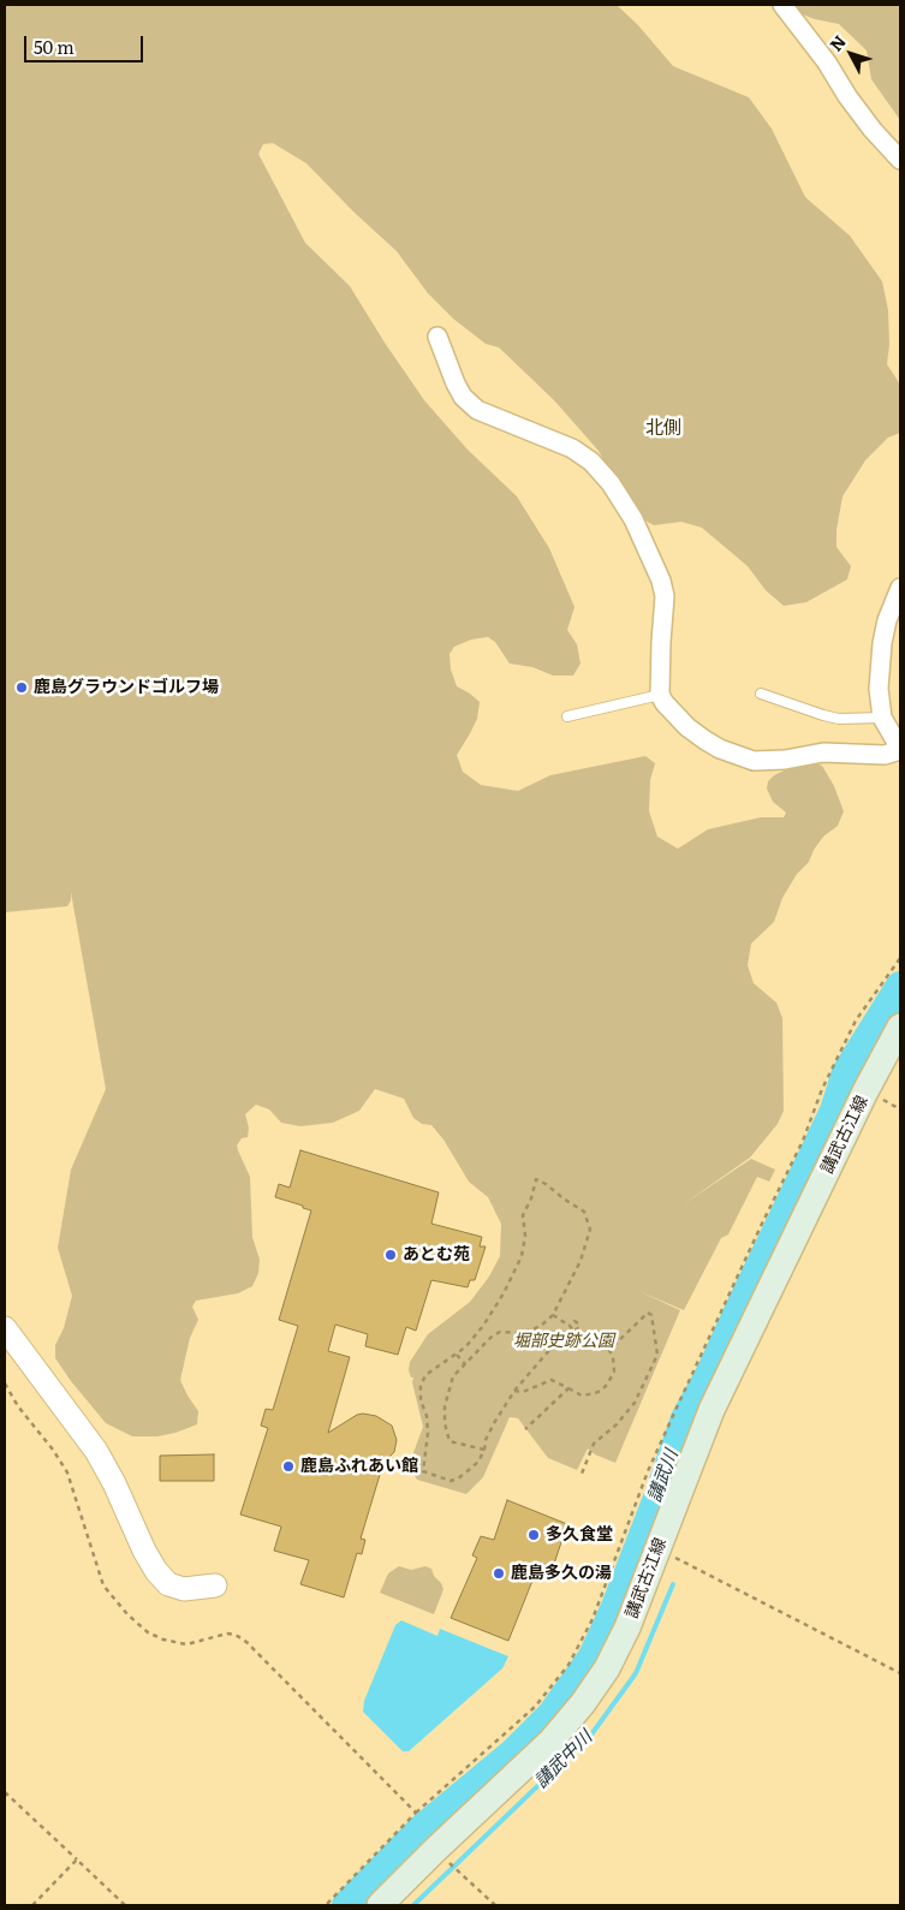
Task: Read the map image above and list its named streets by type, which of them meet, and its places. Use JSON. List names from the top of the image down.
{
  "streets": {
    "main road": ["講武古江線"]
  },
  "districts": ["北側"],
  "water": ["講武川", "講武中川"],
  "parks": ["堀部史跡公園"],
  "places": [
    "鹿島グラウンドゴルフ場",
    "あとむ苑",
    "鹿島ふれあい館",
    "多久食堂",
    "鹿島多久の湯"
  ],
  "scale_bar": "50 m",
  "north": "top left"
}
